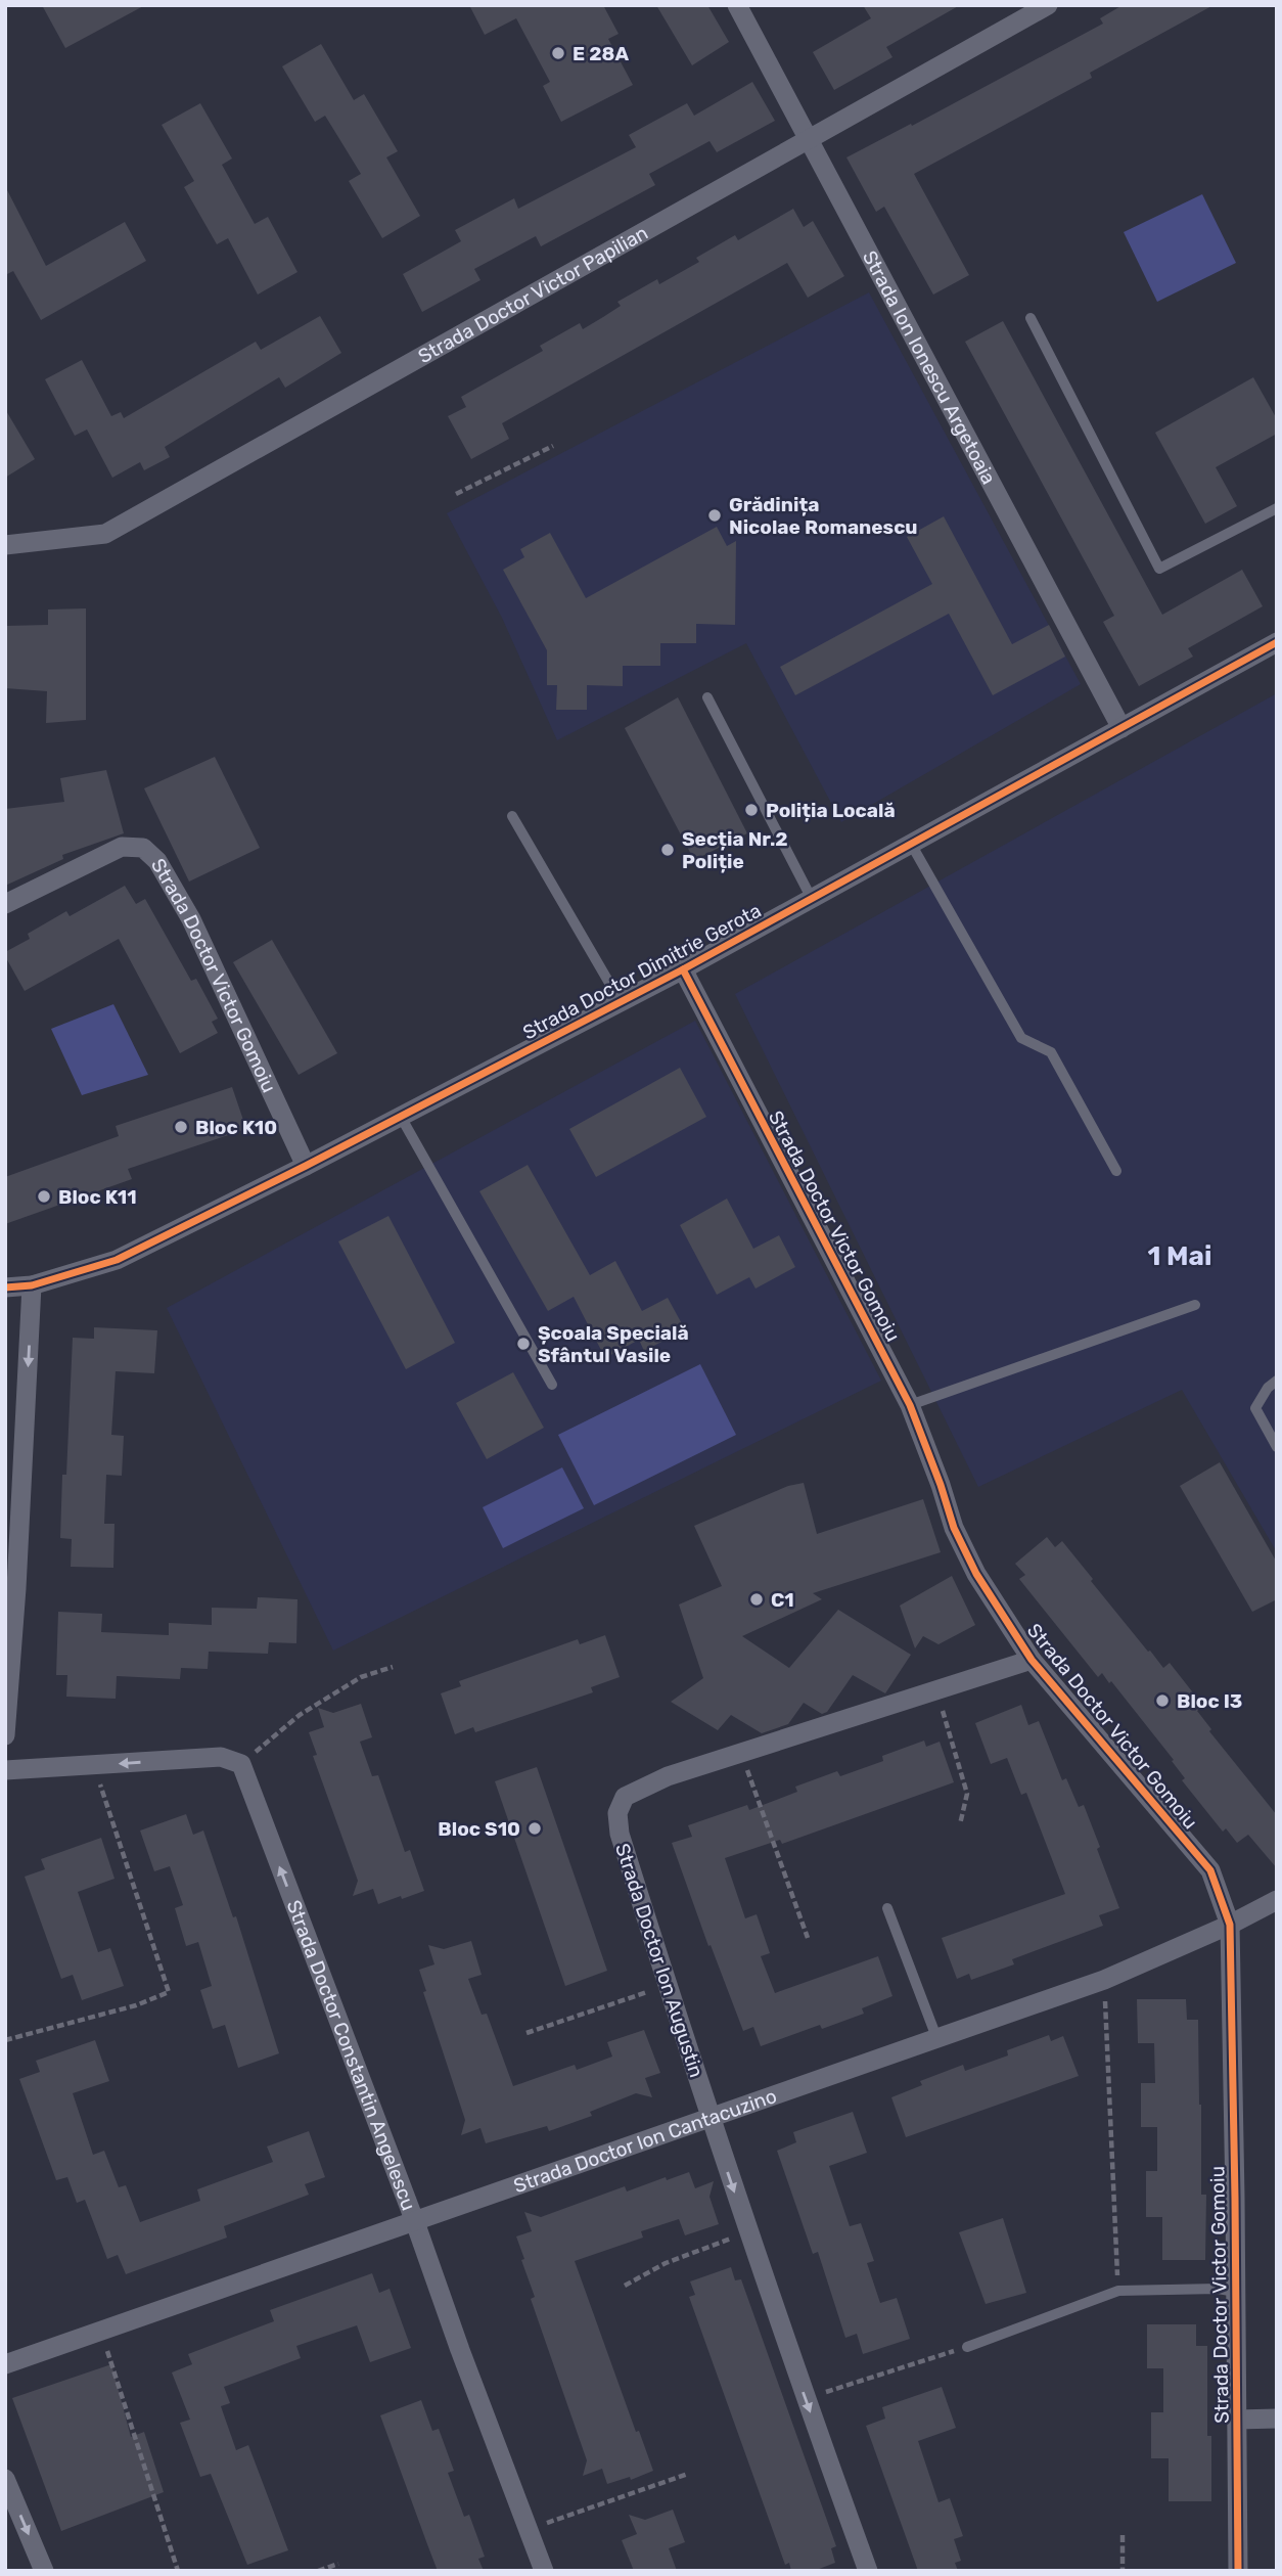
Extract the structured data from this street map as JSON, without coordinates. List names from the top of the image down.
{
  "streets": {
    "street": [
      "Strada Doctor Victor Papilian",
      "Strada Ion Ionescu Argetoaia",
      "Strada Doctor Dimitrie Gerota",
      "Strada Doctor Victor Gomoiu",
      "Strada Doctor Ion Augustin",
      "Strada Doctor Constantin Angelescu",
      "Strada Doctor Ion Cantacuzino"
    ]
  },
  "crossings": [
    ["Strada Doctor Victor Papilian", "Strada Ion Ionescu Argetoaia"],
    ["Strada Ion Ionescu Argetoaia", "Strada Doctor Dimitrie Gerota"],
    ["Strada Doctor Dimitrie Gerota", "Strada Doctor Victor Gomoiu"],
    ["Strada Doctor Victor Gomoiu", "Strada Doctor Ion Augustin"],
    ["Strada Doctor Victor Gomoiu", "Strada Doctor Ion Cantacuzino"],
    ["Strada Doctor Ion Augustin", "Strada Doctor Ion Cantacuzino"],
    ["Strada Doctor Constantin Angelescu", "Strada Doctor Ion Cantacuzino"]
  ],
  "one_way": ["Strada Doctor Constantin Angelescu"],
  "districts": ["1 Mai"],
  "places": [
    "E 28A",
    "Grădinița Nicolae Romanescu",
    "Poliția Locală",
    "Secția Nr.2 Poliție",
    "Bloc K10",
    "Bloc K11",
    "Școala Specială Sfântul Vasile",
    "C1",
    "Bloc I3",
    "Bloc S10"
  ]
}
